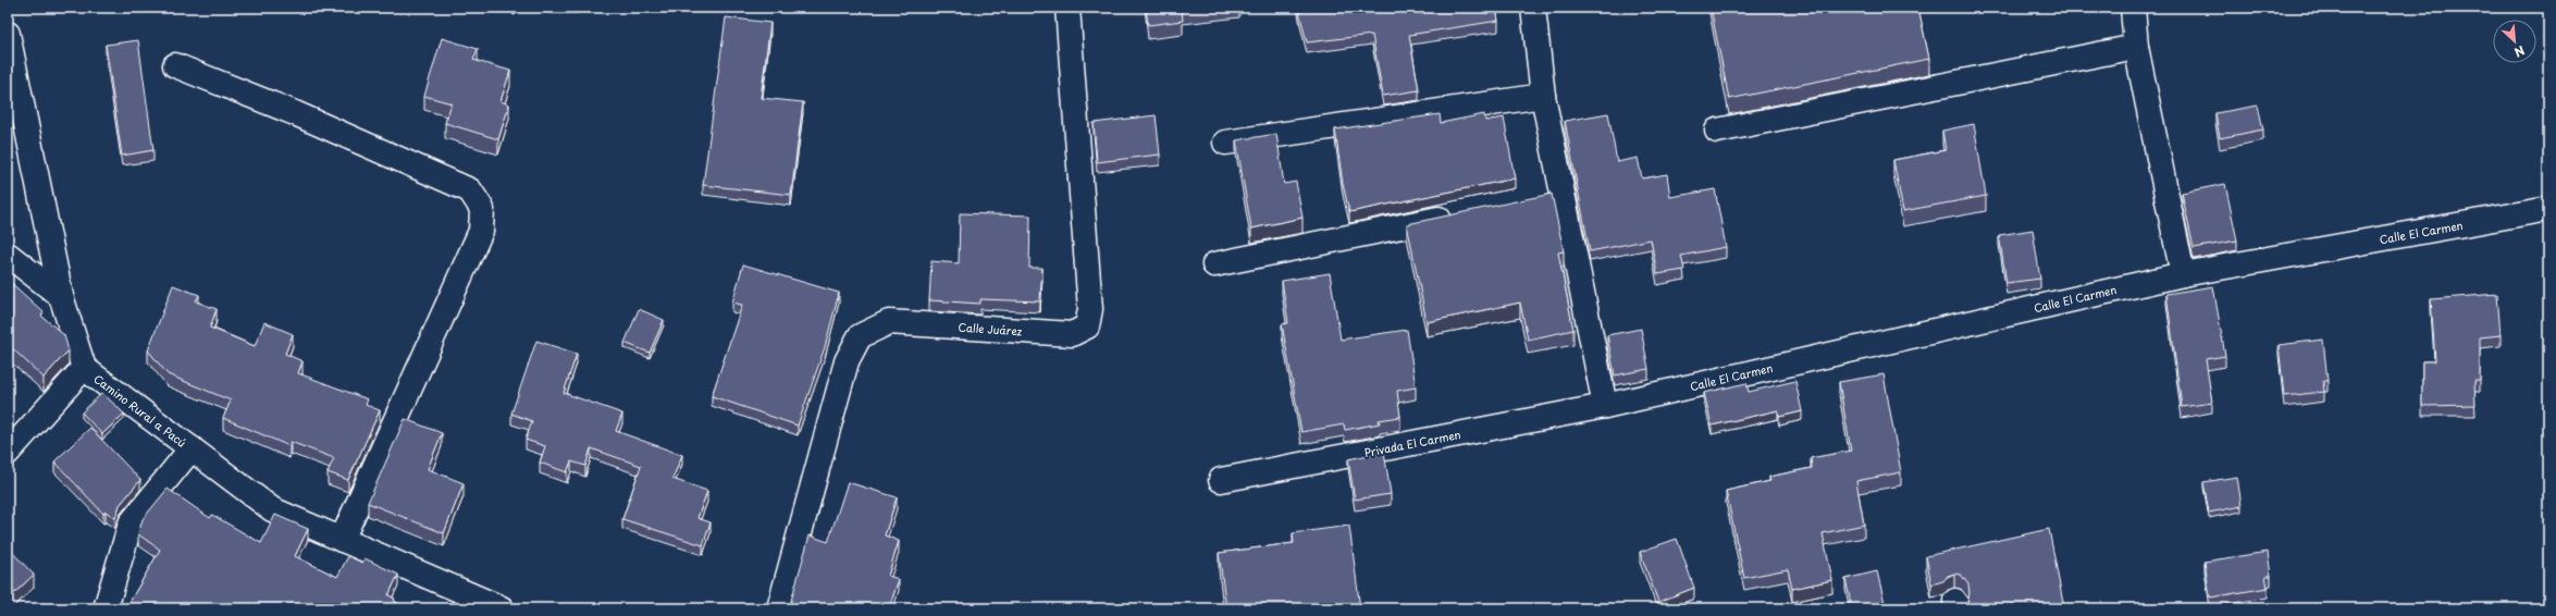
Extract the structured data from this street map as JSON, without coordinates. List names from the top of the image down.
{
  "streets": {
    "street": [
      "Calle El Carmen",
      "Calle Juárez",
      "Camino Rural a Pacú",
      "Privada El Carmen"
    ]
  },
  "crossings": [
    ["Calle El Carmen", "Privada El Carmen"]
  ],
  "north": "bottom right"
}
